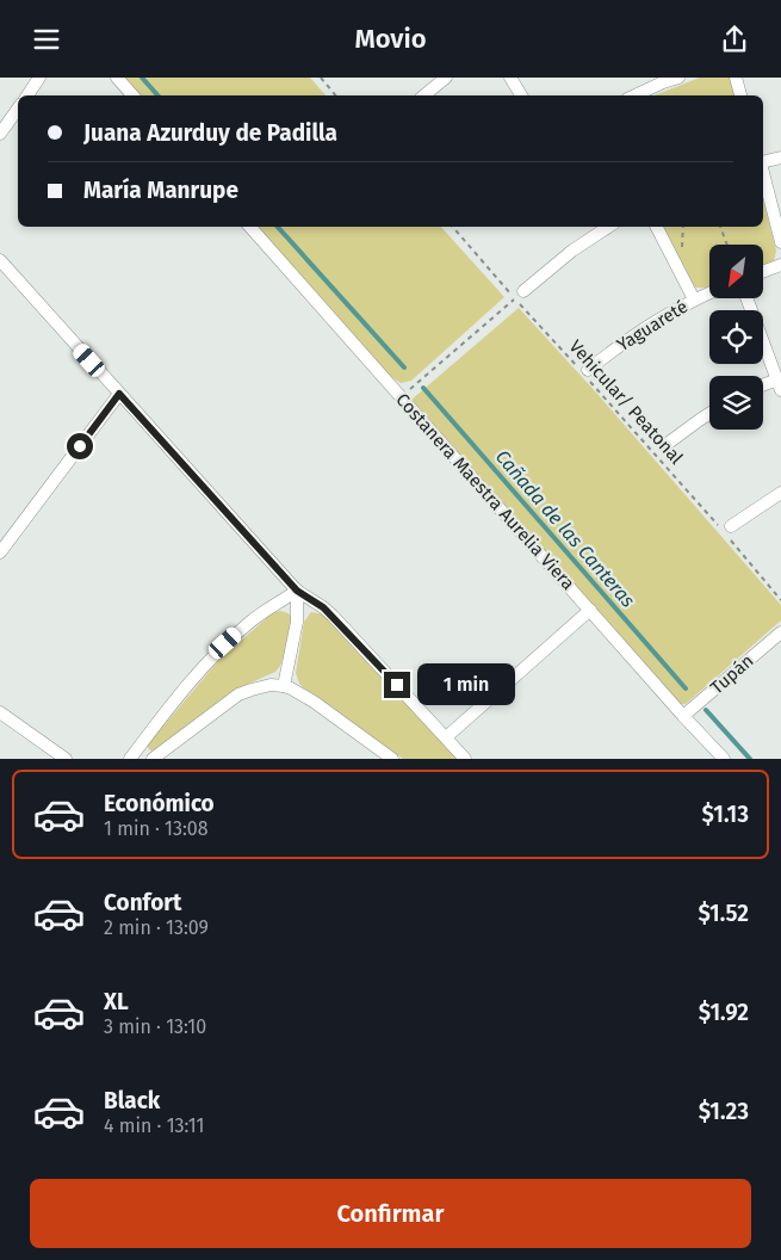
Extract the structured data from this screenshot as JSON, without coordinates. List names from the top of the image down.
{
  "streets": {
    "street": ["Yaguareté", "Costanera Maestra Aurelia Viera", "Tupán"],
    "path": ["Vehicular/ Peatonal"]
  },
  "crossings": [
    ["Yaguareté", "Vehicular/ Peatonal"],
    ["Costanera Maestra Aurelia Viera", "Tupán"]
  ],
  "water": ["Cañada de las Canteras"],
  "north": "bottom left",
  "page": {
    "header": "Movio",
    "banner": ["Juana Azurduy de Padilla", "María Manrupe"],
    "bubble": "1 min",
    "list": [
      {
        "name": "Económico",
        "note": "1 min · 13:08",
        "value": "$1.13"
      },
      {
        "name": "Confort",
        "note": "2 min · 13:09",
        "value": "$1.52"
      },
      {
        "name": "XL",
        "note": "3 min · 13:10",
        "value": "$1.92"
      },
      {
        "name": "Black",
        "note": "4 min · 13:11",
        "value": "$1.23"
      }
    ],
    "buttons": "Confirmar"
  }
}
